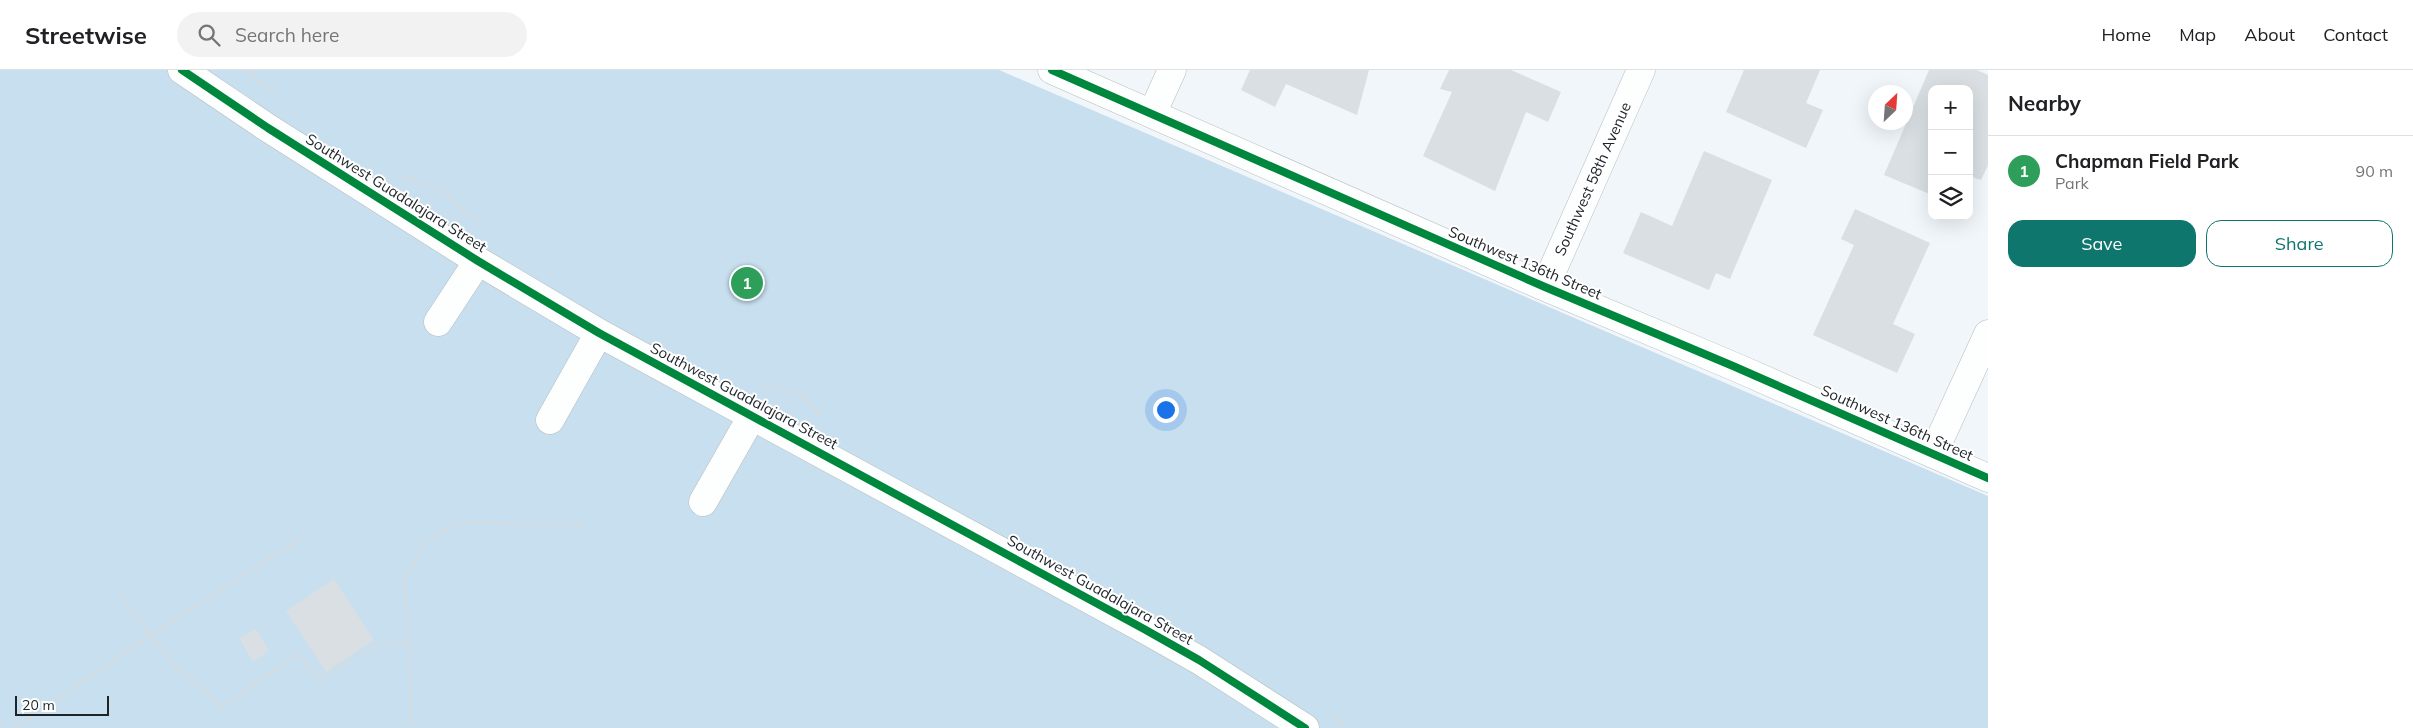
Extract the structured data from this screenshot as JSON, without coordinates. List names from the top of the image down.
{
  "streets": {
    "street": ["Southwest 58th Avenue", "Southwest Guadalajara Street", "Southwest 136th Street"]
  },
  "crossings": [
    ["Southwest 58th Avenue", "Southwest 136th Street"]
  ],
  "scale_bar": "20 m",
  "north": "top right",
  "page": {
    "header": "Streetwise",
    "search": "Search here",
    "nav": [
      "Home",
      "Map",
      "About",
      "Contact"
    ],
    "heading": "Nearby",
    "map_buttons": ["+", "−"],
    "list": [
      {
        "mark": "1",
        "name": "Chapman Field Park",
        "note": "Park",
        "value": "90 m"
      }
    ],
    "buttons": ["Save", "Share"],
    "pins": "1",
    "scale": "20 m"
  }
}
